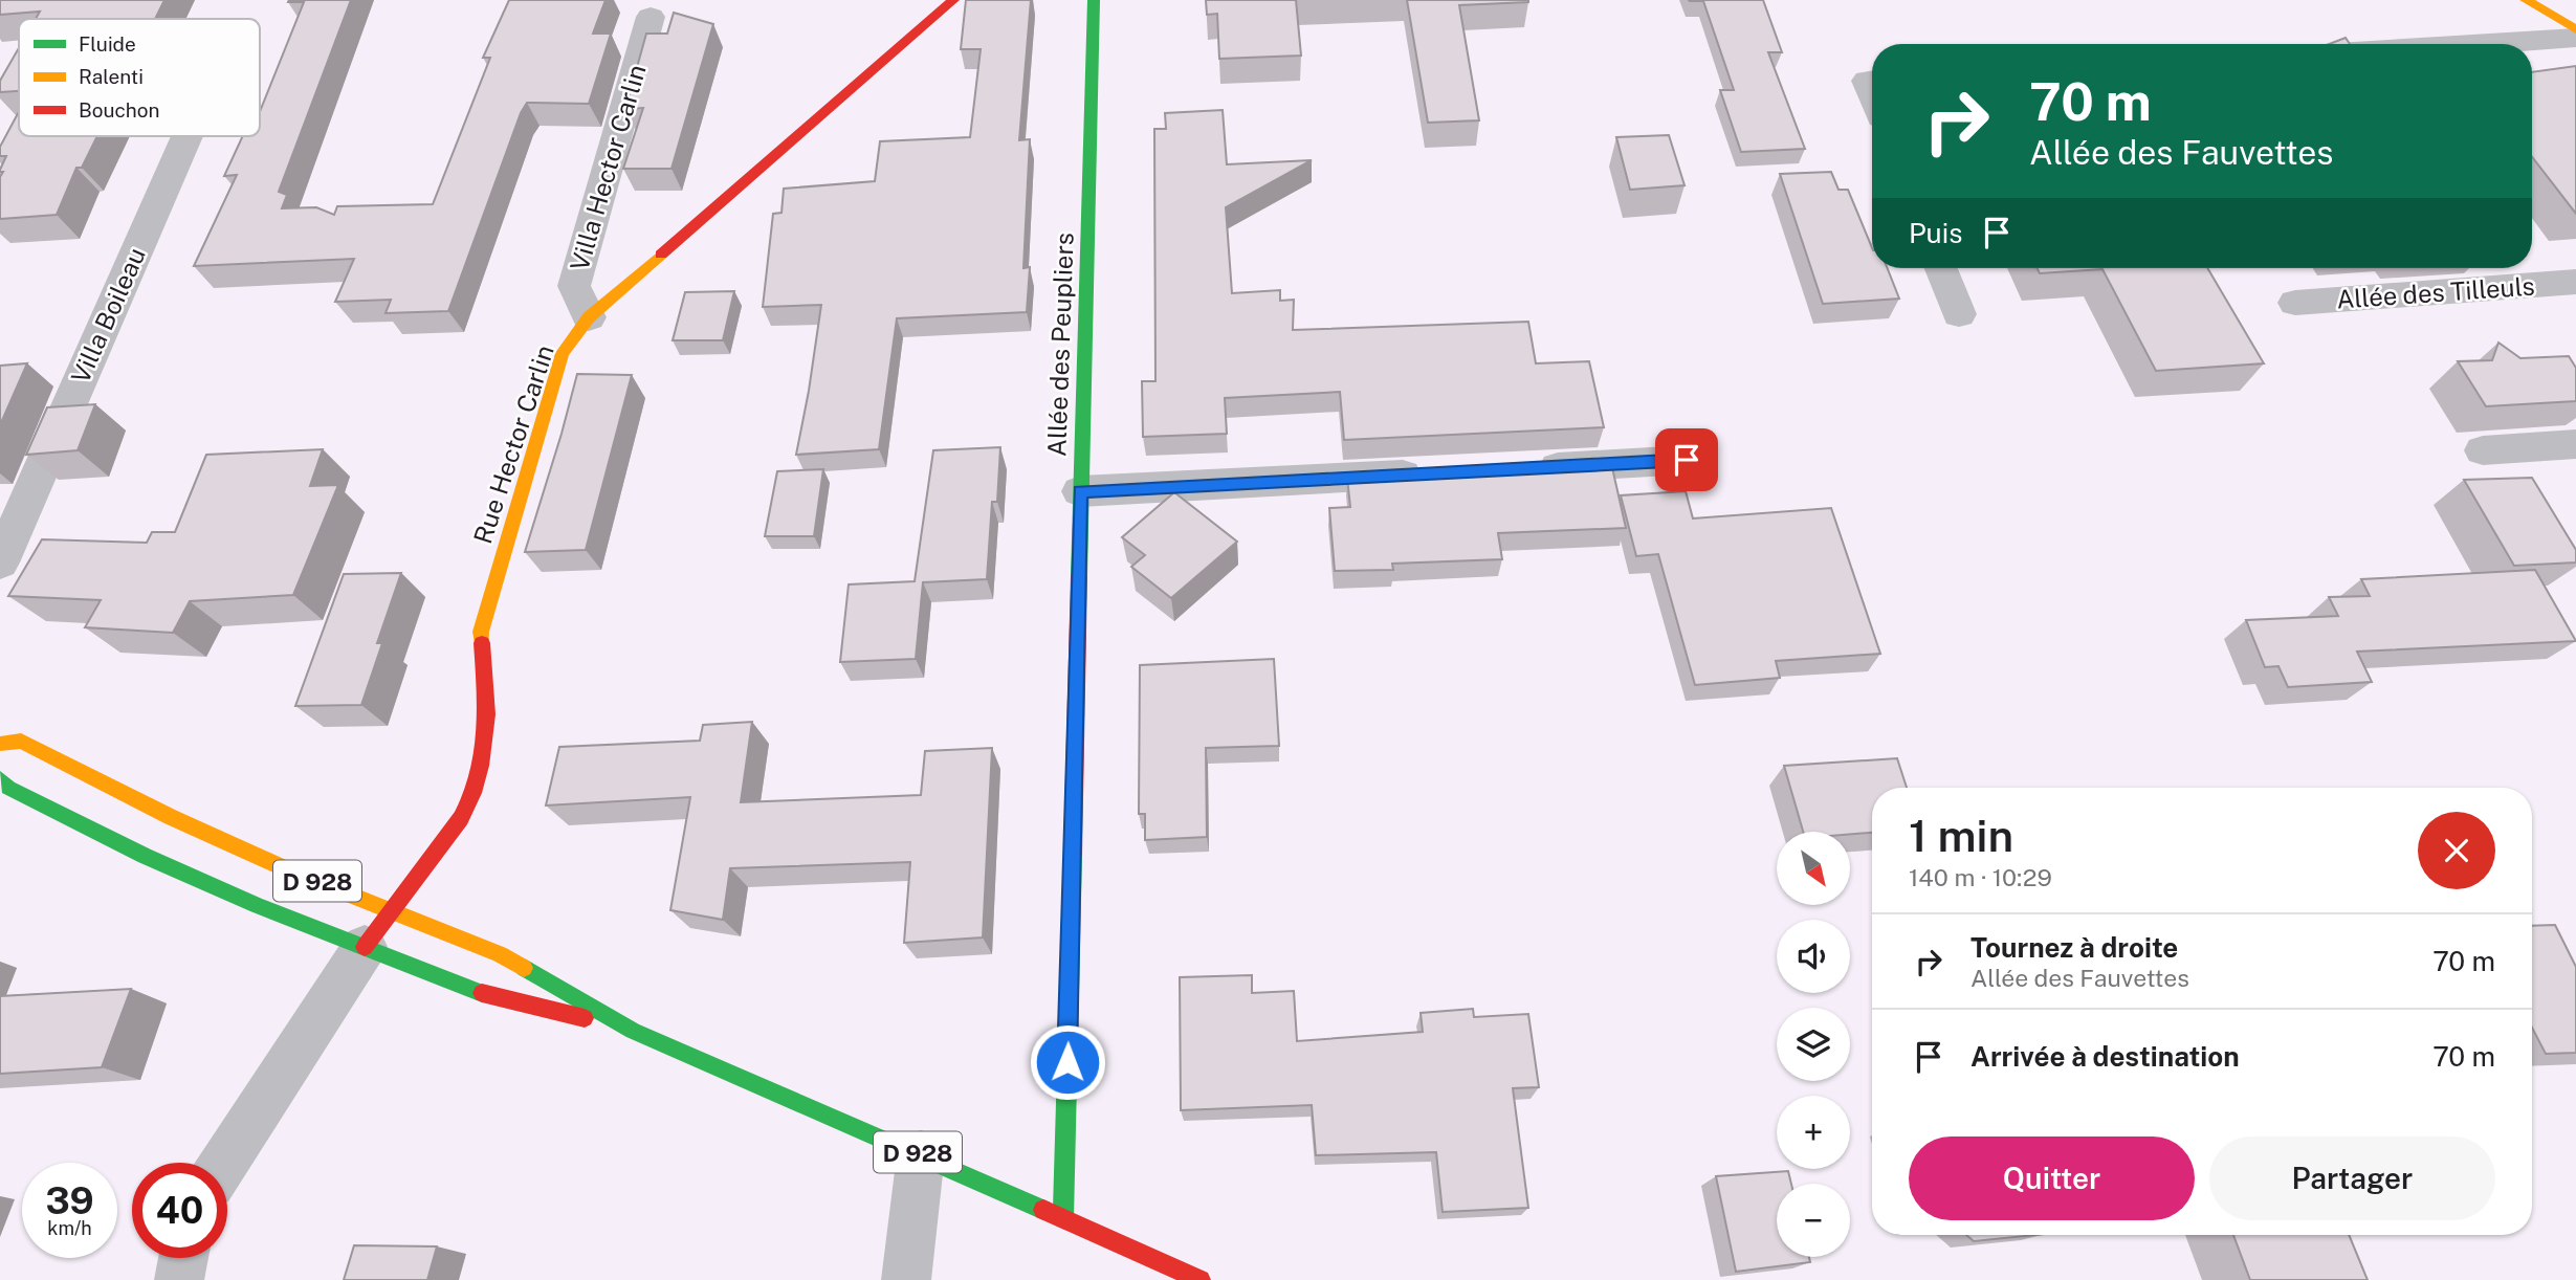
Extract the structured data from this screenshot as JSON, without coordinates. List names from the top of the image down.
{
  "streets": {
    "street": [
      "Villa Hector Carlin",
      "Allée des Tilleuls",
      "Villa Boileau",
      "Allée des Peupliers",
      "Rue Hector Carlin",
      "D 928"
    ]
  },
  "crossings": [
    ["Villa Hector Carlin", "Rue Hector Carlin"],
    ["Allée des Peupliers", "D 928"],
    ["Rue Hector Carlin", "D 928"]
  ],
  "legend": ["Fluide", "Ralenti", "Bouchon"],
  "north": "bottom right",
  "page": {
    "turn": ["70 m", "Allée des Fauvettes"],
    "then": "Puis",
    "heading": ["1 min", "140 m · 10:29"],
    "map_buttons": ["+", "−"],
    "list": [
      {
        "name": "Tournez à droite",
        "note": "Allée des Fauvettes",
        "value": "70 m"
      },
      {
        "name": "Arrivée à destination",
        "value": "70 m"
      }
    ],
    "buttons": ["Quitter", "Partager"],
    "speed": "39 km/h",
    "limit": "40"
  }
}
